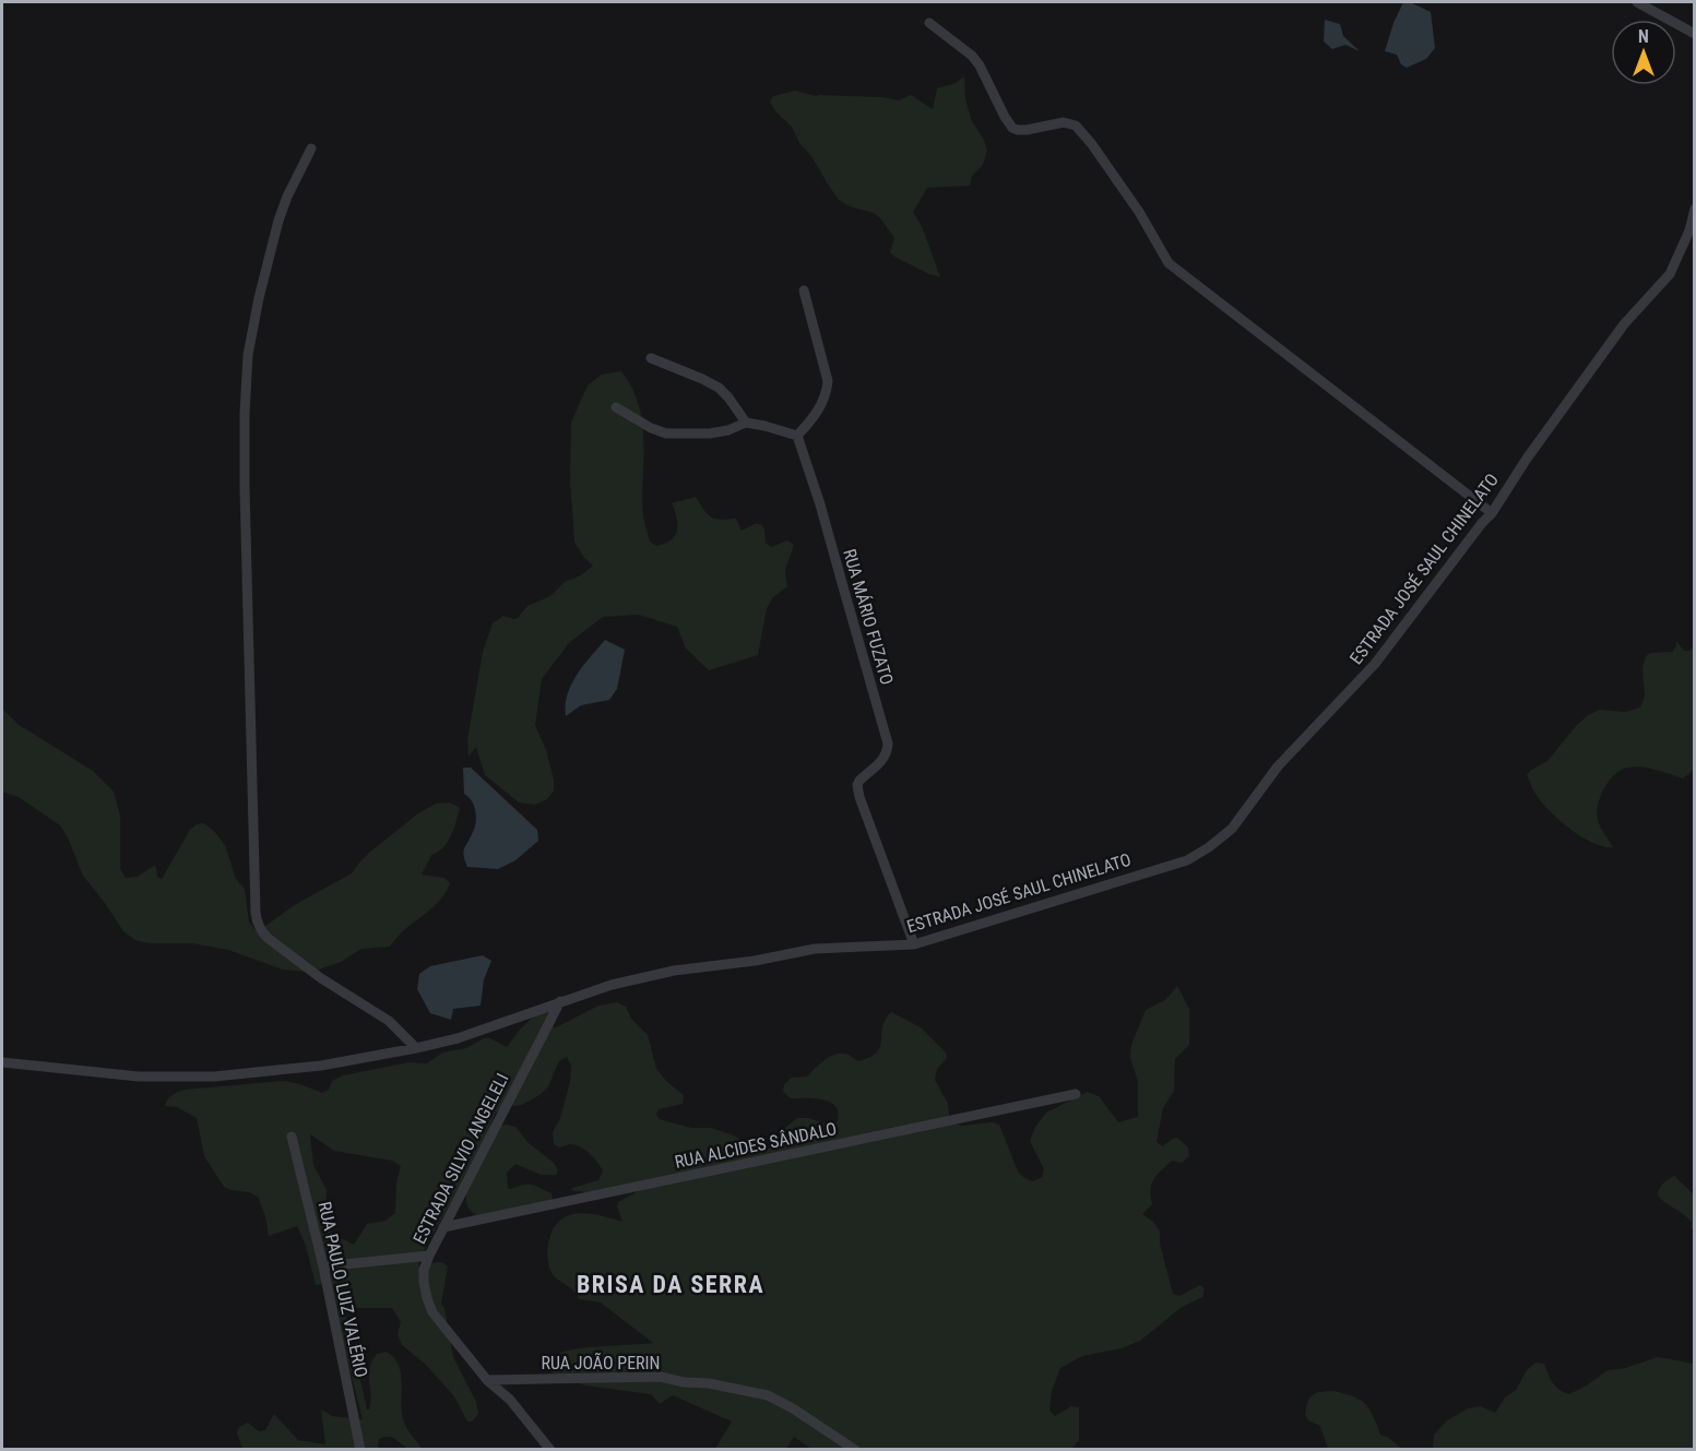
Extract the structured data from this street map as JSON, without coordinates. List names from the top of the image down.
{
  "streets": {
    "street": [
      "ESTRADA JOSÉ SAUL CHINELATO",
      "RUA MÁRIO FUZATO",
      "RUA ALCIDES SÂNDALO",
      "ESTRADA SILVIO ANGELELI",
      "RUA PAULO LUIZ VALÉRIO",
      "RUA JOÃO PERIN"
    ]
  },
  "crossings": [
    ["ESTRADA JOSÉ SAUL CHINELATO", "RUA MÁRIO FUZATO"],
    ["ESTRADA JOSÉ SAUL CHINELATO", "ESTRADA SILVIO ANGELELI"],
    ["RUA ALCIDES SÂNDALO", "ESTRADA SILVIO ANGELELI"],
    ["ESTRADA SILVIO ANGELELI", "RUA JOÃO PERIN"]
  ],
  "districts": ["BRISA DA SERRA"],
  "north": "top"
}
